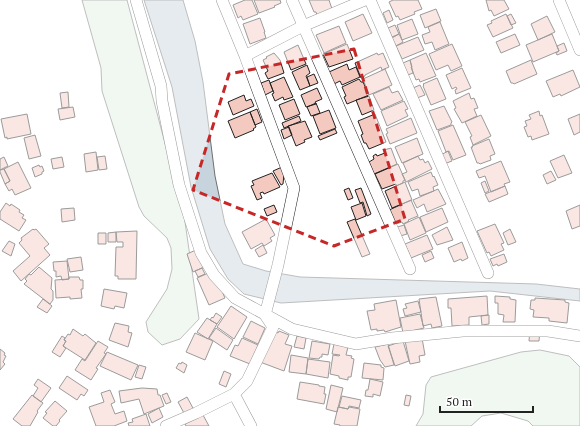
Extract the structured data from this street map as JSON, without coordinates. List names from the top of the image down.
{
  "scale_bar": "50 m"
}
